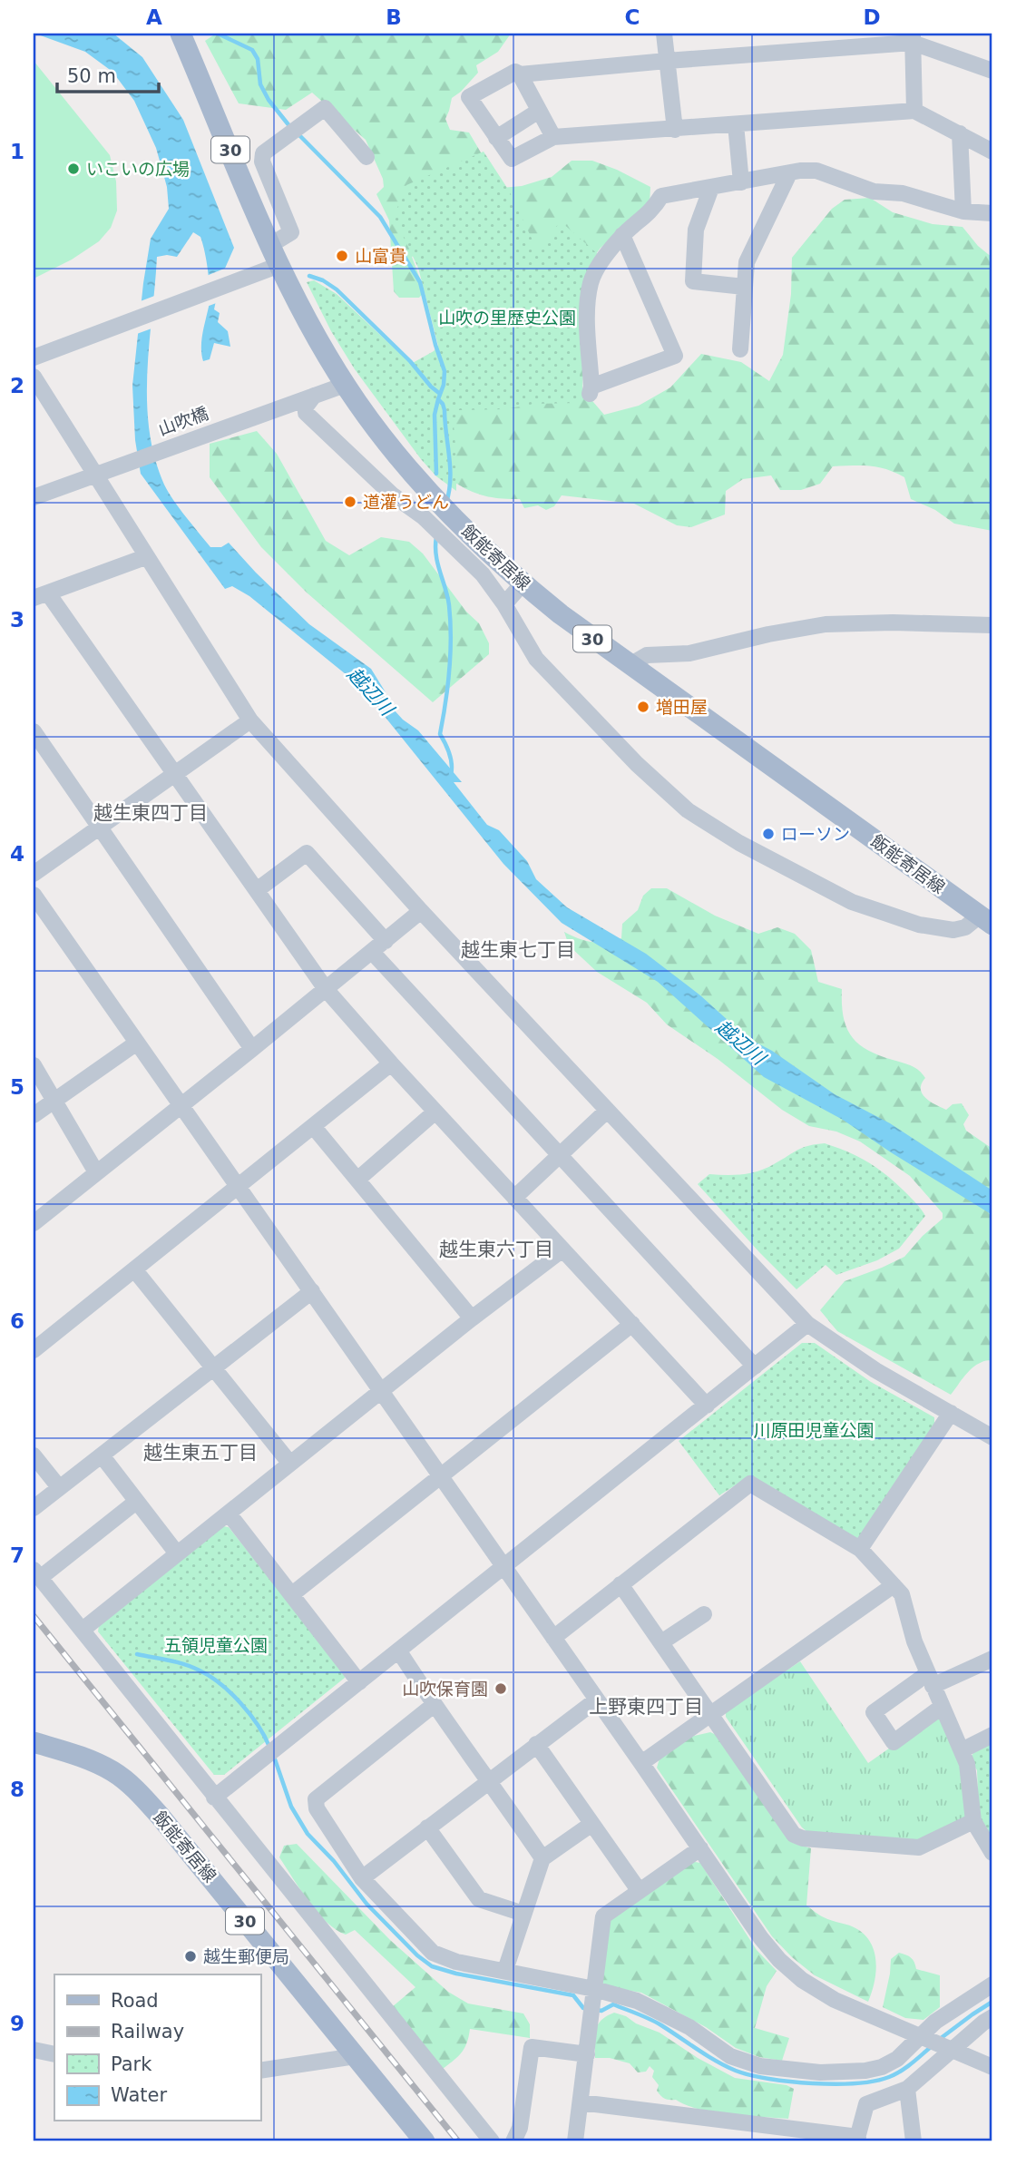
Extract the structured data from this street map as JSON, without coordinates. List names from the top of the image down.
{
  "streets": {
    "main road": ["30", "飯能寄居線"],
    "street": ["山吹橋"]
  },
  "crossings": [
    ["山吹橋", "飯能寄居線"]
  ],
  "districts": [
    "越生東四丁目",
    "越生東七丁目",
    "越生東六丁目",
    "越生東五丁目",
    "上野東四丁目"
  ],
  "water": ["越辺川"],
  "parks": ["山吹の里歴史公園", "川原田児童公園", "五領児童公園"],
  "places": [
    "いこいの広場",
    "山富貴",
    "道灌うどん",
    "増田屋",
    "ローソン",
    "山吹保育園",
    "越生郵便局"
  ],
  "legend": [
    "Road",
    "Railway",
    "Park",
    "Water"
  ],
  "scale_bar": "50 m",
  "grid": {
    "columns": [
      "A",
      "B",
      "C",
      "D"
    ],
    "rows": [
      "1",
      "2",
      "3",
      "4",
      "5",
      "6",
      "7",
      "8",
      "9"
    ]
  }
}
